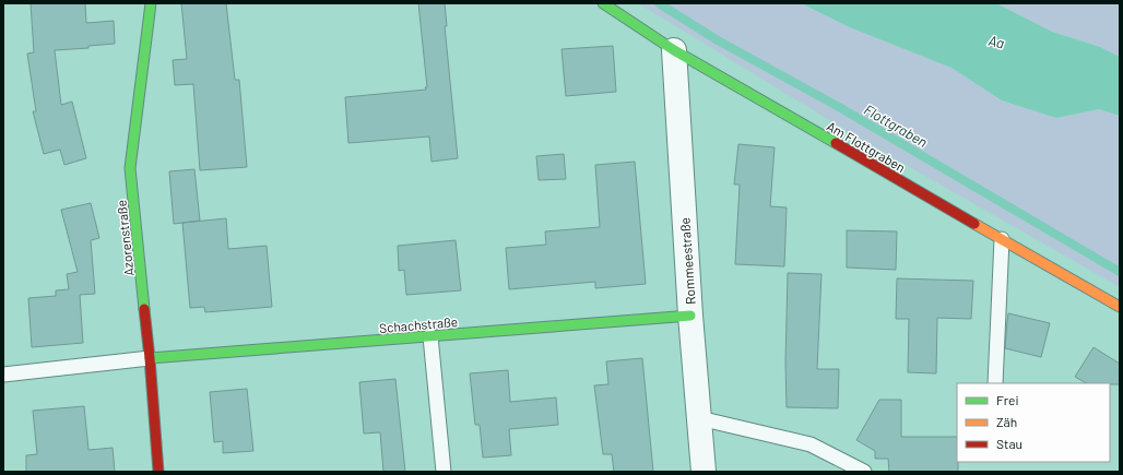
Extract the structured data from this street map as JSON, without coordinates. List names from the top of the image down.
{
  "streets": {
    "street": [
      "Am Flottgraben",
      "Azorenstraße",
      "Rommeestraße",
      "Schachstraße"
    ]
  },
  "crossings": [
    ["Am Flottgraben", "Rommeestraße"],
    ["Azorenstraße", "Schachstraße"],
    ["Rommeestraße", "Schachstraße"]
  ],
  "water": ["Aa", "Flottgraben"],
  "legend": ["Frei", "Zäh", "Stau"]
}
